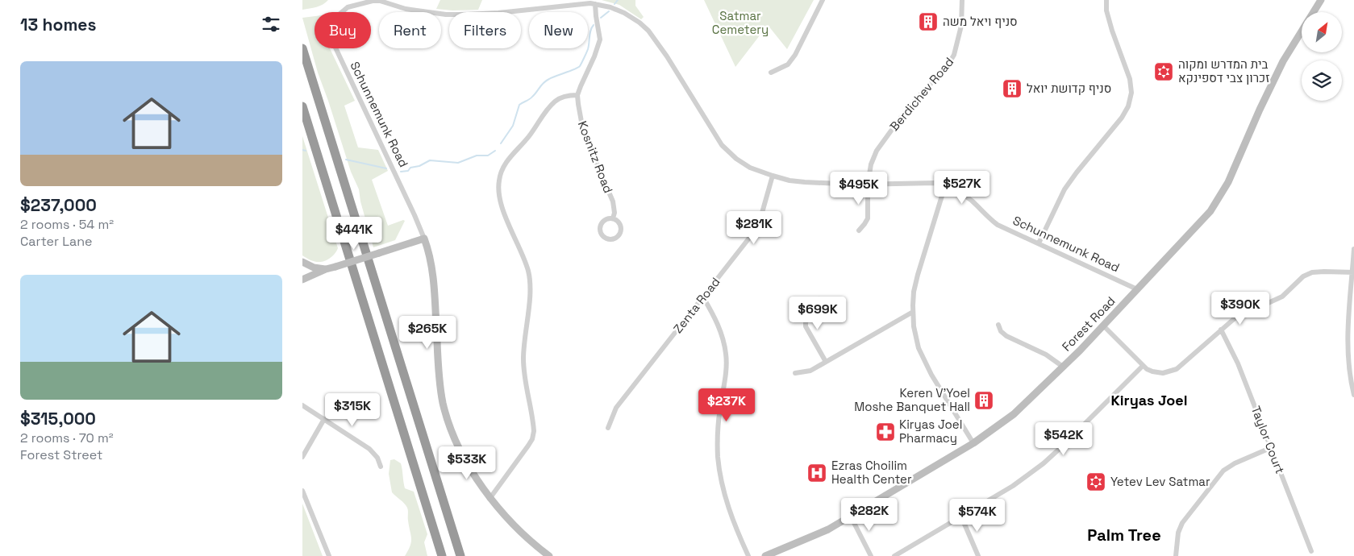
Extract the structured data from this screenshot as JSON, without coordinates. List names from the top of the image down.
{
  "streets": {
    "street": [
      "Berdichev Road",
      "Schunnemunk Road",
      "Kosnitz Road",
      "Zenta Road",
      "Forest Road",
      "Taylor Court"
    ]
  },
  "crossings": [
    ["Berdichev Road", "Schunnemunk Road"],
    ["Schunnemunk Road", "Kosnitz Road"],
    ["Schunnemunk Road", "Zenta Road"],
    ["Schunnemunk Road", "Forest Road"]
  ],
  "districts": ["Kiryas Joel", "Palm Tree"],
  "parks": ["Satmar Cemetery"],
  "places": {
    "building": ["סניף ויאל משה", "סניף קדושת יואל", "Keren V'Yoel Moshe Banquet Hall"],
    "synagogue": ["בית המדרש ומקוה זכרון צבי דספינקא", "Yetev Lev Satmar"],
    "pharmacy": ["Kiryas Joel Pharmacy"],
    "hospital": ["Ezras Choilim Health Center"]
  },
  "north": "top right",
  "page": {
    "heading": "13 homes",
    "chip": [
      "Buy",
      "Rent",
      "Filters",
      "New"
    ],
    "list": [
      {
        "name": "$237,000",
        "note": "2 rooms · 54 m² · Carter Lane"
      },
      {
        "name": "$315,000",
        "note": "2 rooms · 70 m² · Forest Street"
      }
    ],
    "price": [
      "$527K",
      "$495K",
      "$281K",
      "$441K",
      "$390K",
      "$699K",
      "$265K",
      "$237K",
      "$315K",
      "$542K",
      "$533K",
      "$282K",
      "$574K"
    ]
  }
}
